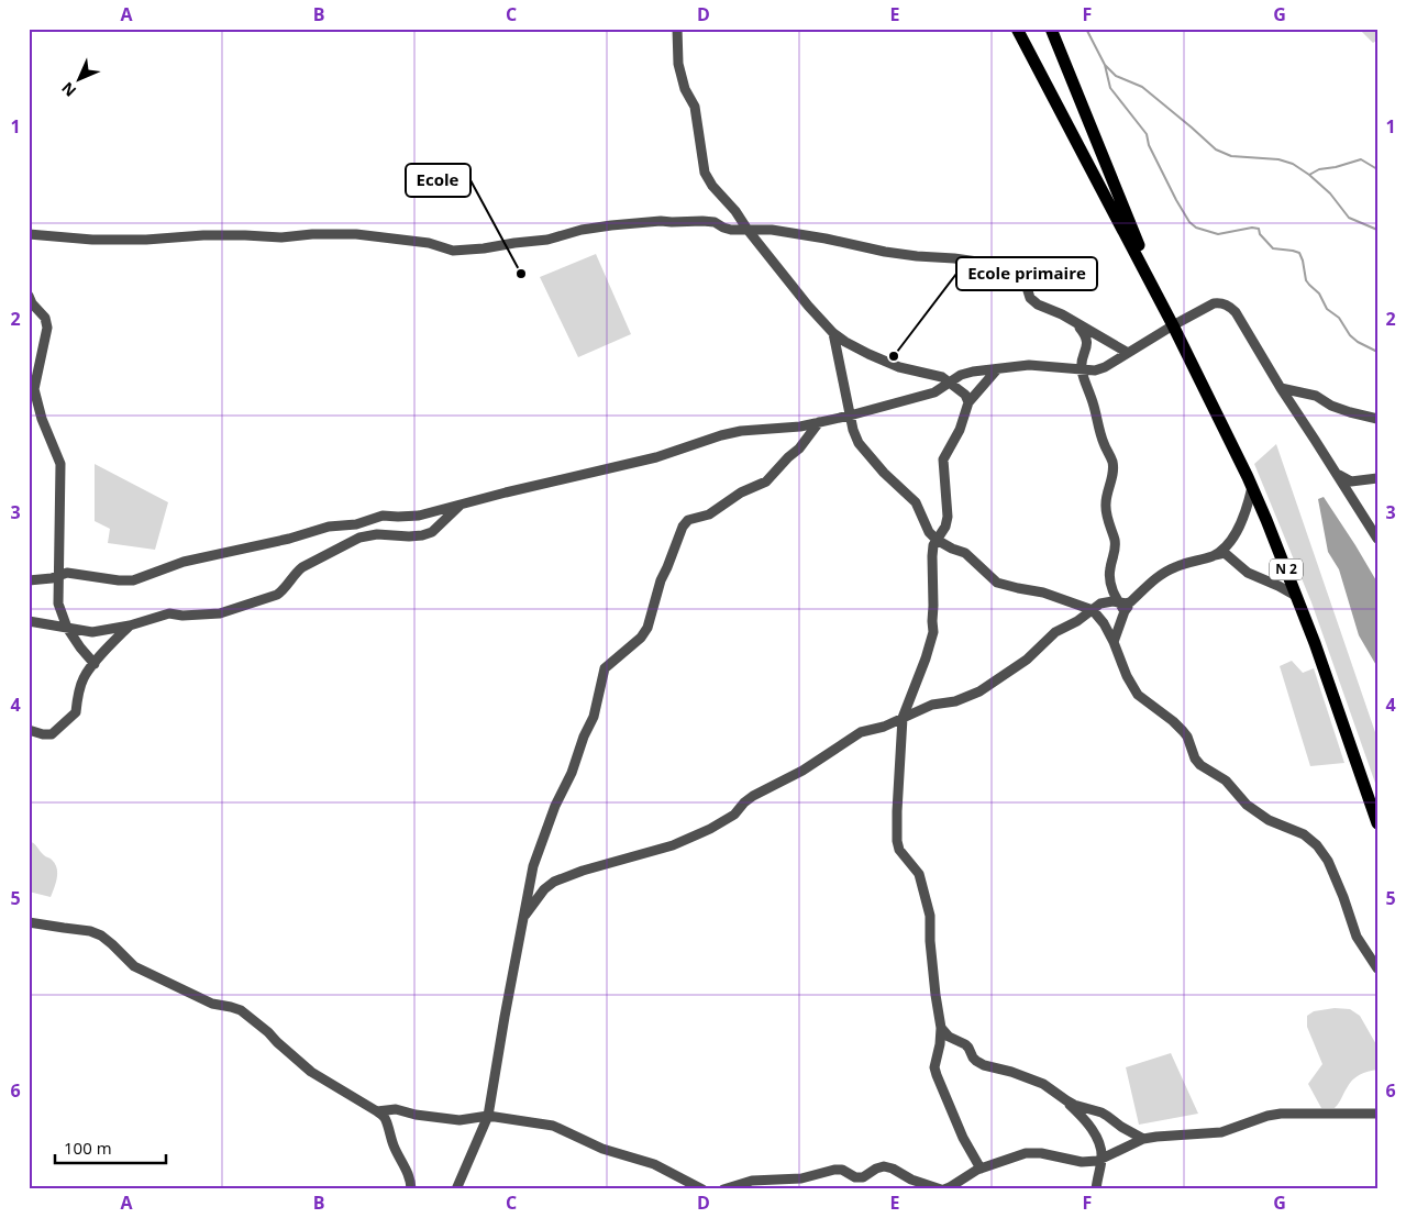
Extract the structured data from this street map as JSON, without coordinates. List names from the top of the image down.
{
  "streets": {
    "main road": ["N 2"]
  },
  "places": ["Ecole", "Ecole primaire"],
  "scale_bar": "100 m",
  "north": "bottom left",
  "grid": {
    "columns": [
      "A",
      "B",
      "C",
      "D",
      "E",
      "F",
      "G"
    ],
    "rows": [
      "1",
      "2",
      "3",
      "4",
      "5",
      "6"
    ]
  }
}
